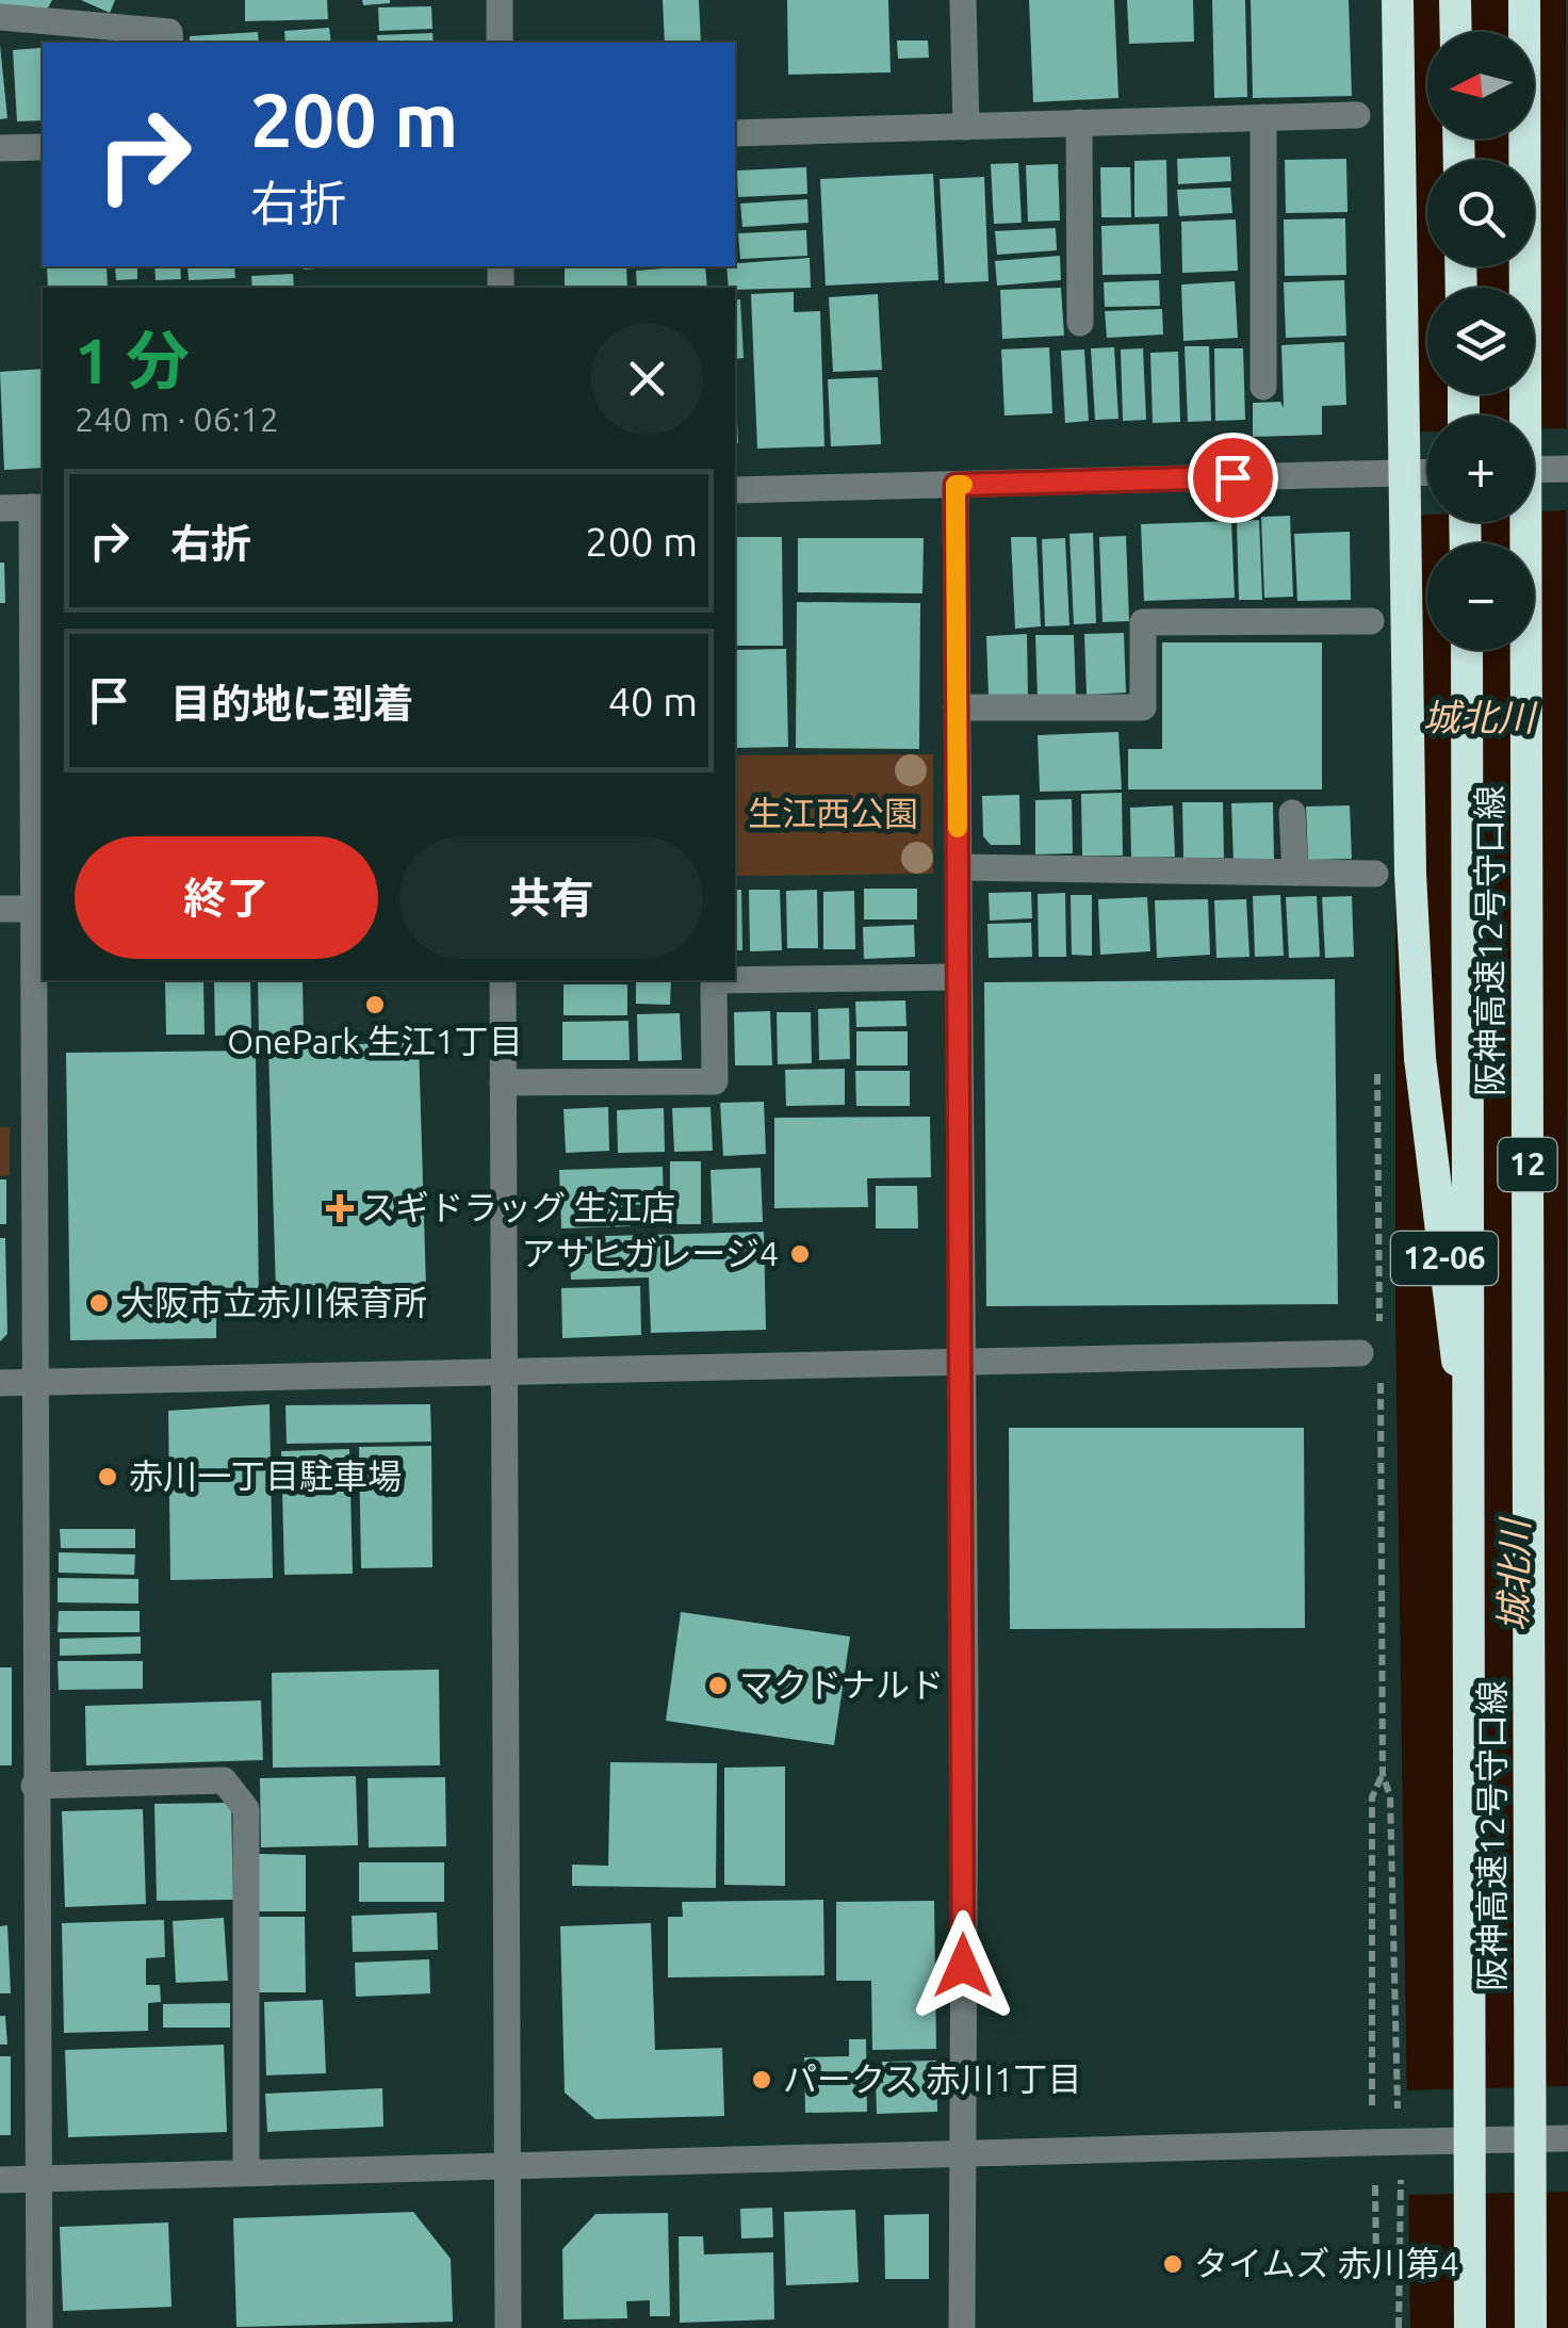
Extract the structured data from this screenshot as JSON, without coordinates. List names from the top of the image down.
{
  "streets": {
    "highway": ["阪神高速12号守口線", "12", "12-06"]
  },
  "crossings": [
    ["阪神高速12号守口線", "12-06"]
  ],
  "water": ["城北川"],
  "parks": ["生江西公園"],
  "places": {
    "other": [
      "OnePark 生江1丁目",
      "アサヒガレージ4",
      "大阪市立赤川保育所",
      "赤川一丁目駐車場",
      "マクドナルド",
      "パークス 赤川1丁目",
      "タイムズ 赤川第4"
    ],
    "health": ["スギドラッグ 生江店"]
  },
  "north": "left",
  "page": {
    "map_buttons": ["+", "−"],
    "turn": ["200 m", "右折"],
    "heading": ["1 分", "240 m · 06:12"],
    "list": [
      {
        "name": "右折",
        "value": "200 m"
      },
      {
        "name": "目的地に到着",
        "value": "40 m"
      }
    ],
    "buttons": ["終了", "共有"]
  }
}
